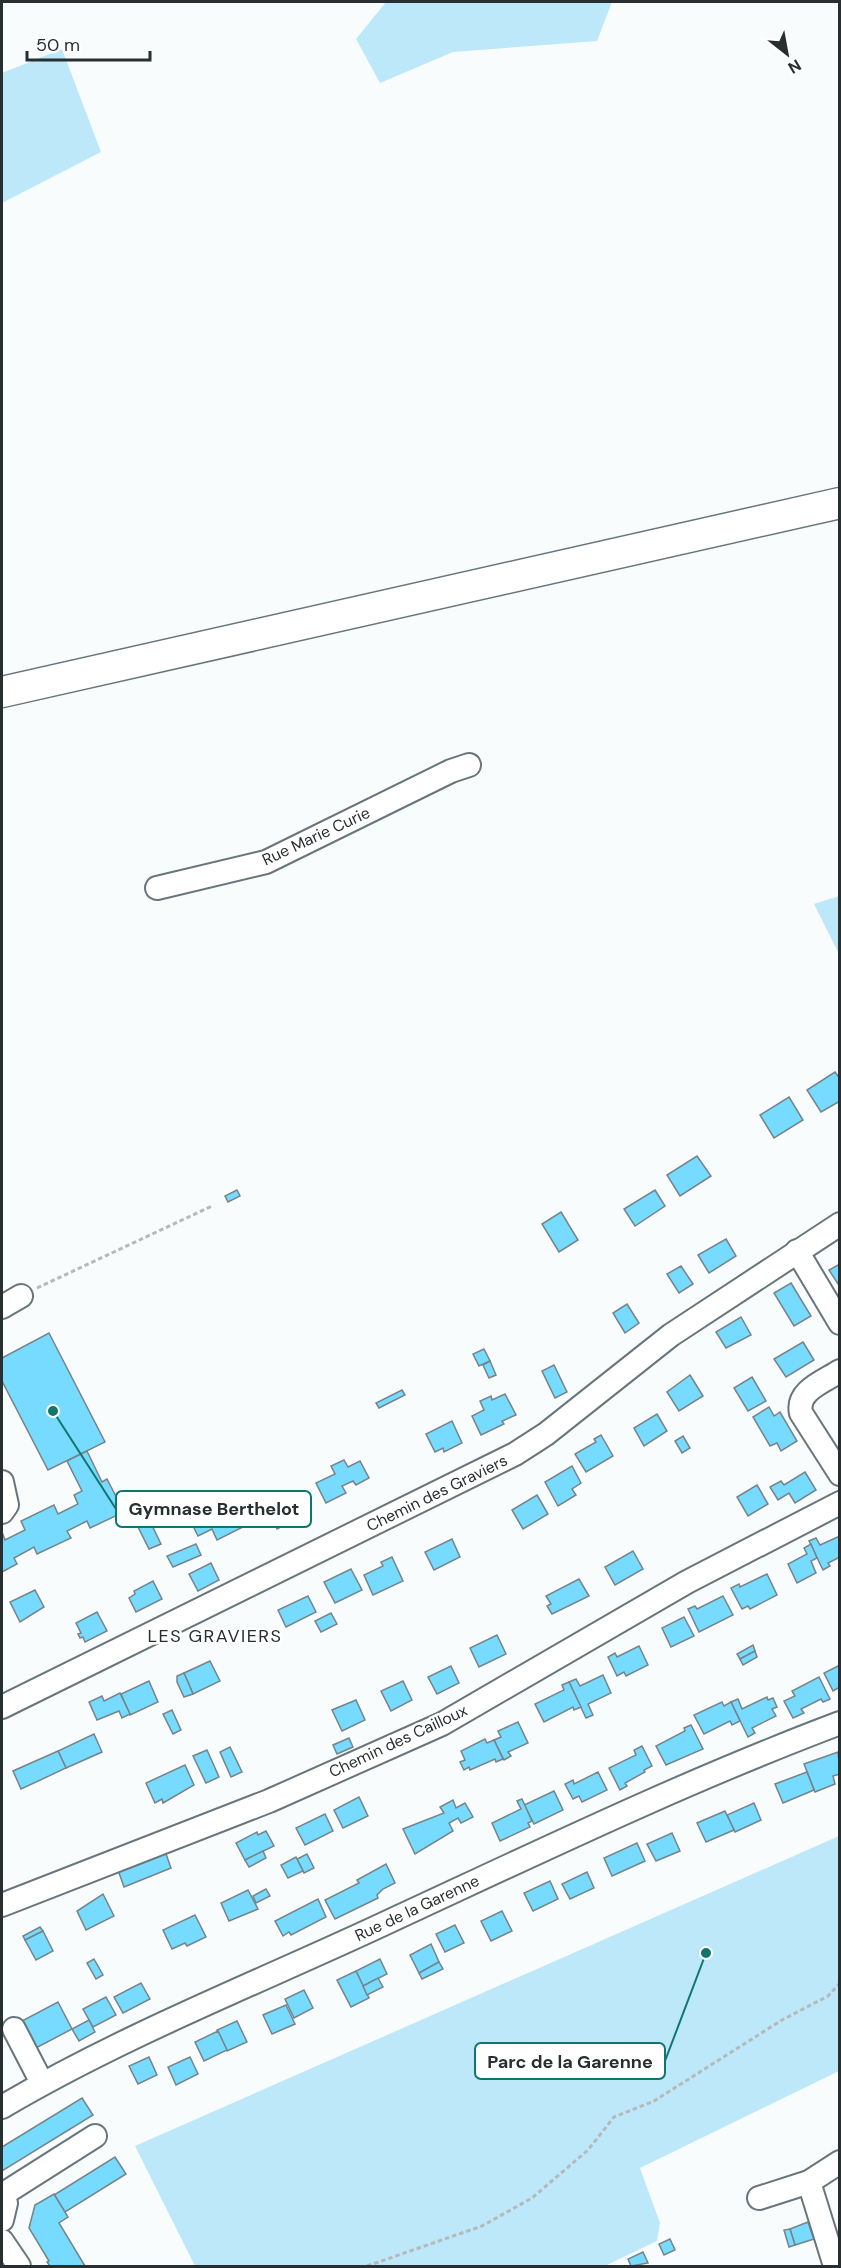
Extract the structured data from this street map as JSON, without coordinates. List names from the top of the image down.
{
  "streets": {
    "street": [
      "Rue Marie Curie",
      "Chemin des Graviers",
      "Chemin des Cailloux",
      "Rue de la Garenne"
    ]
  },
  "districts": ["LES GRAVIERS"],
  "places": ["Gymnase Berthelot", "Parc de la Garenne"],
  "scale_bar": "50 m",
  "north": "bottom right"
}
